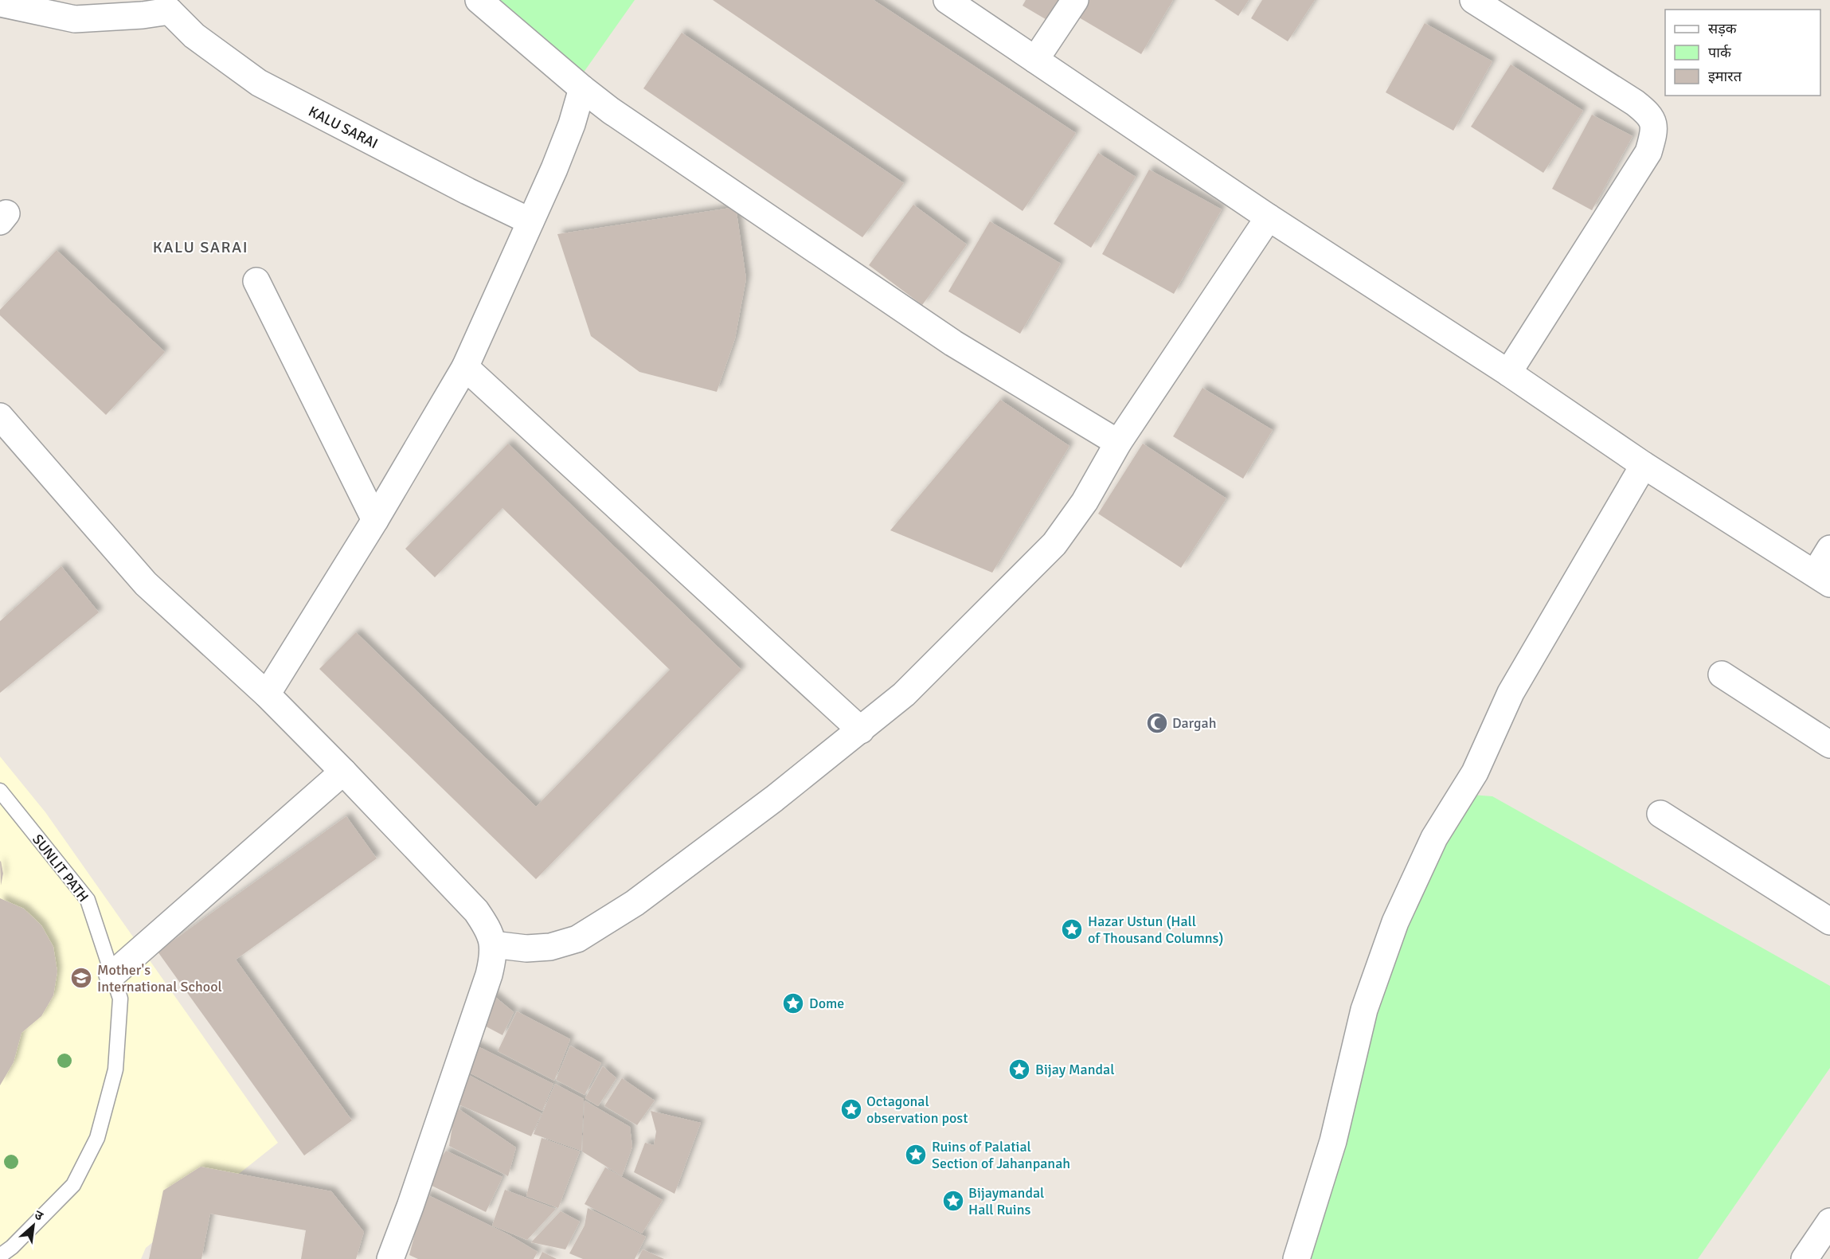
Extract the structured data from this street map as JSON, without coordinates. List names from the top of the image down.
{
  "streets": {
    "street": ["KALU SARAI"],
    "lane": ["SUNLIT PATH"]
  },
  "districts": ["KALU SARAI"],
  "places": {
    "mosque": ["Dargah"],
    "place": [
      "Hazar Ustun (Hall of Thousand Columns)",
      "Dome",
      "Bijay Mandal",
      "Octagonal observation post",
      "Ruins of Palatial Section of Jahanpanah",
      "Bijaymandal Hall Ruins"
    ],
    "school or university": ["Mother's International School"]
  },
  "legend": ["सड़क", "पार्क", "इमारत"],
  "north": "top right"
}
